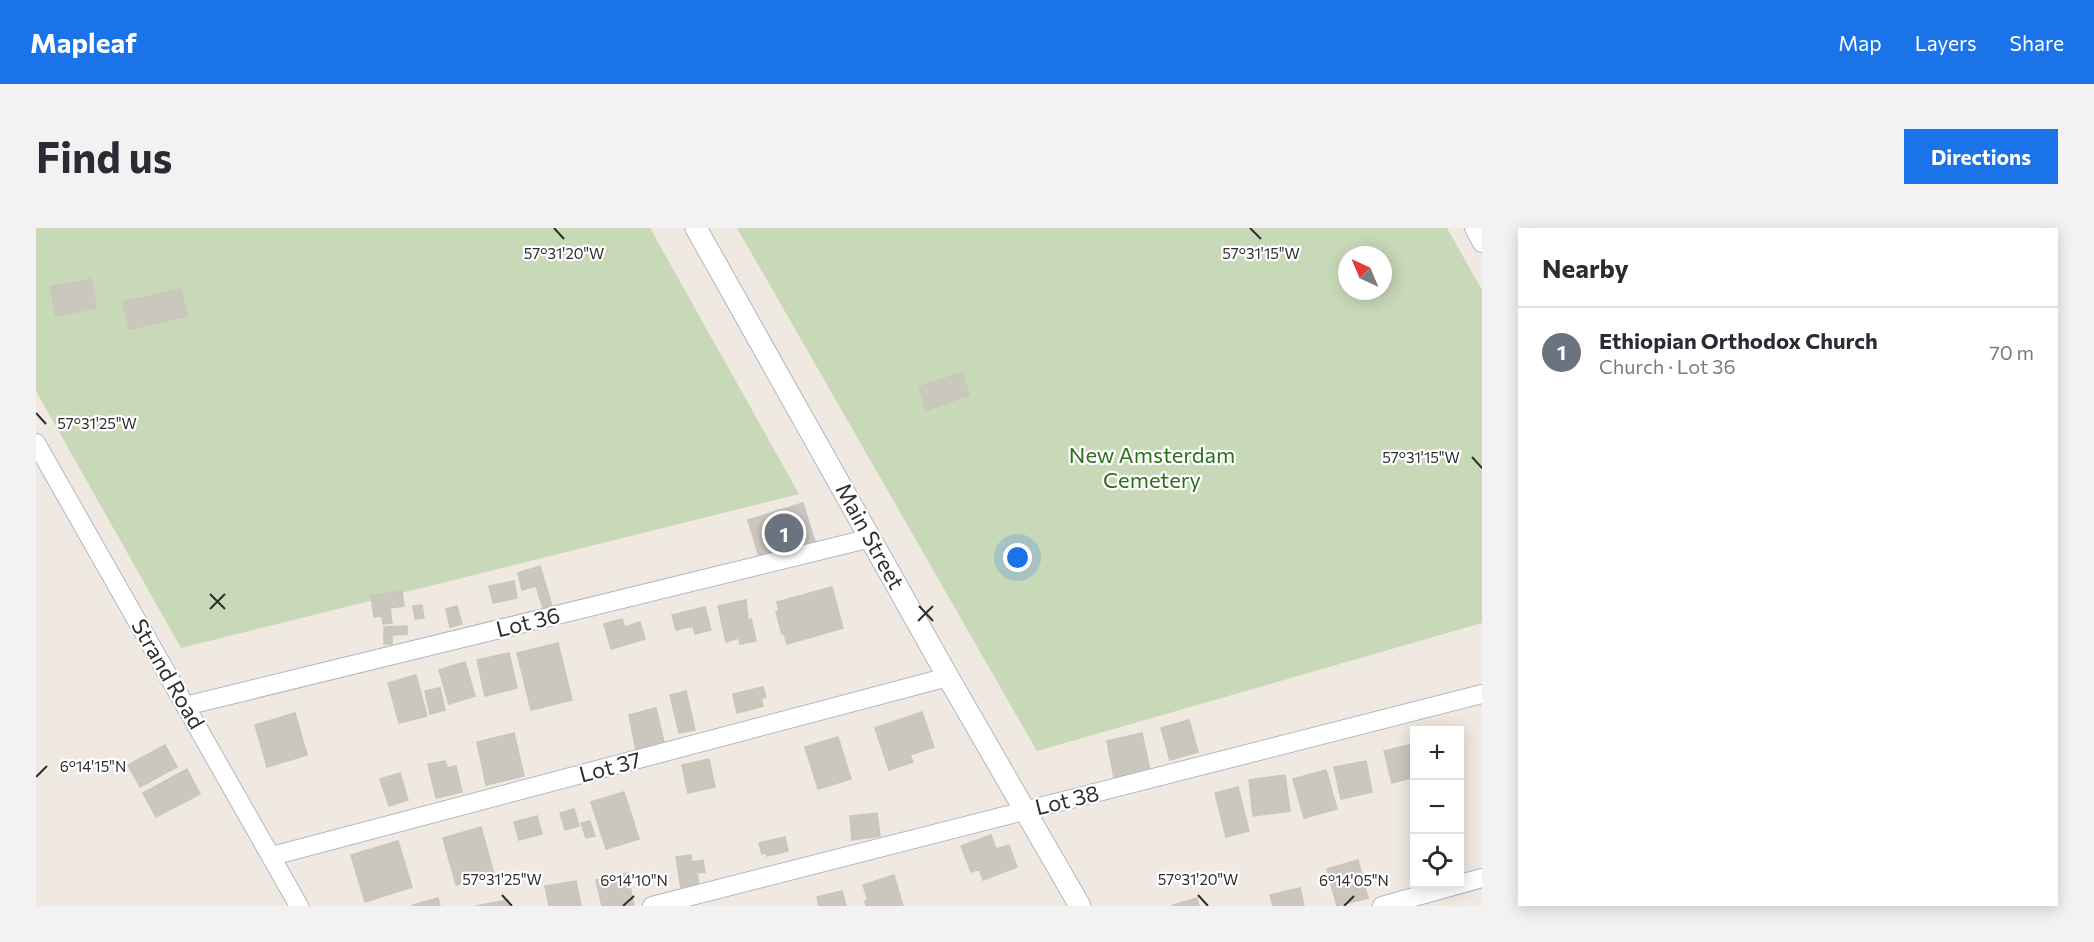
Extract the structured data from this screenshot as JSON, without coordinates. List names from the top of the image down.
{
  "streets": {
    "street": [
      "Main Street",
      "Lot 36",
      "Strand Road",
      "Lot 37",
      "Lot 38"
    ]
  },
  "crossings": [
    ["Main Street", "Lot 36"],
    ["Main Street", "Lot 37"],
    ["Main Street", "Lot 38"],
    ["Lot 36", "Strand Road"],
    ["Strand Road", "Lot 37"]
  ],
  "parks": ["New Amsterdam Cemetery"],
  "north": "top left",
  "page": {
    "header": "Mapleaf",
    "nav": ["Map", "Layers", "Share"],
    "buttons": "Directions",
    "title": "Find us",
    "heading": "Nearby",
    "list": [
      {
        "mark": "1",
        "name": "Ethiopian Orthodox Church",
        "note": "Church · Lot 36",
        "value": "70 m"
      }
    ],
    "pins": "1",
    "map_buttons": ["+", "−"]
  },
  "coordinates": [
    "57°31'20\"W",
    "57°31'15\"W",
    "57°31'25\"W",
    "6°14'15\"N",
    "6°14'10\"N",
    "6°14'05\"N"
  ]
}
